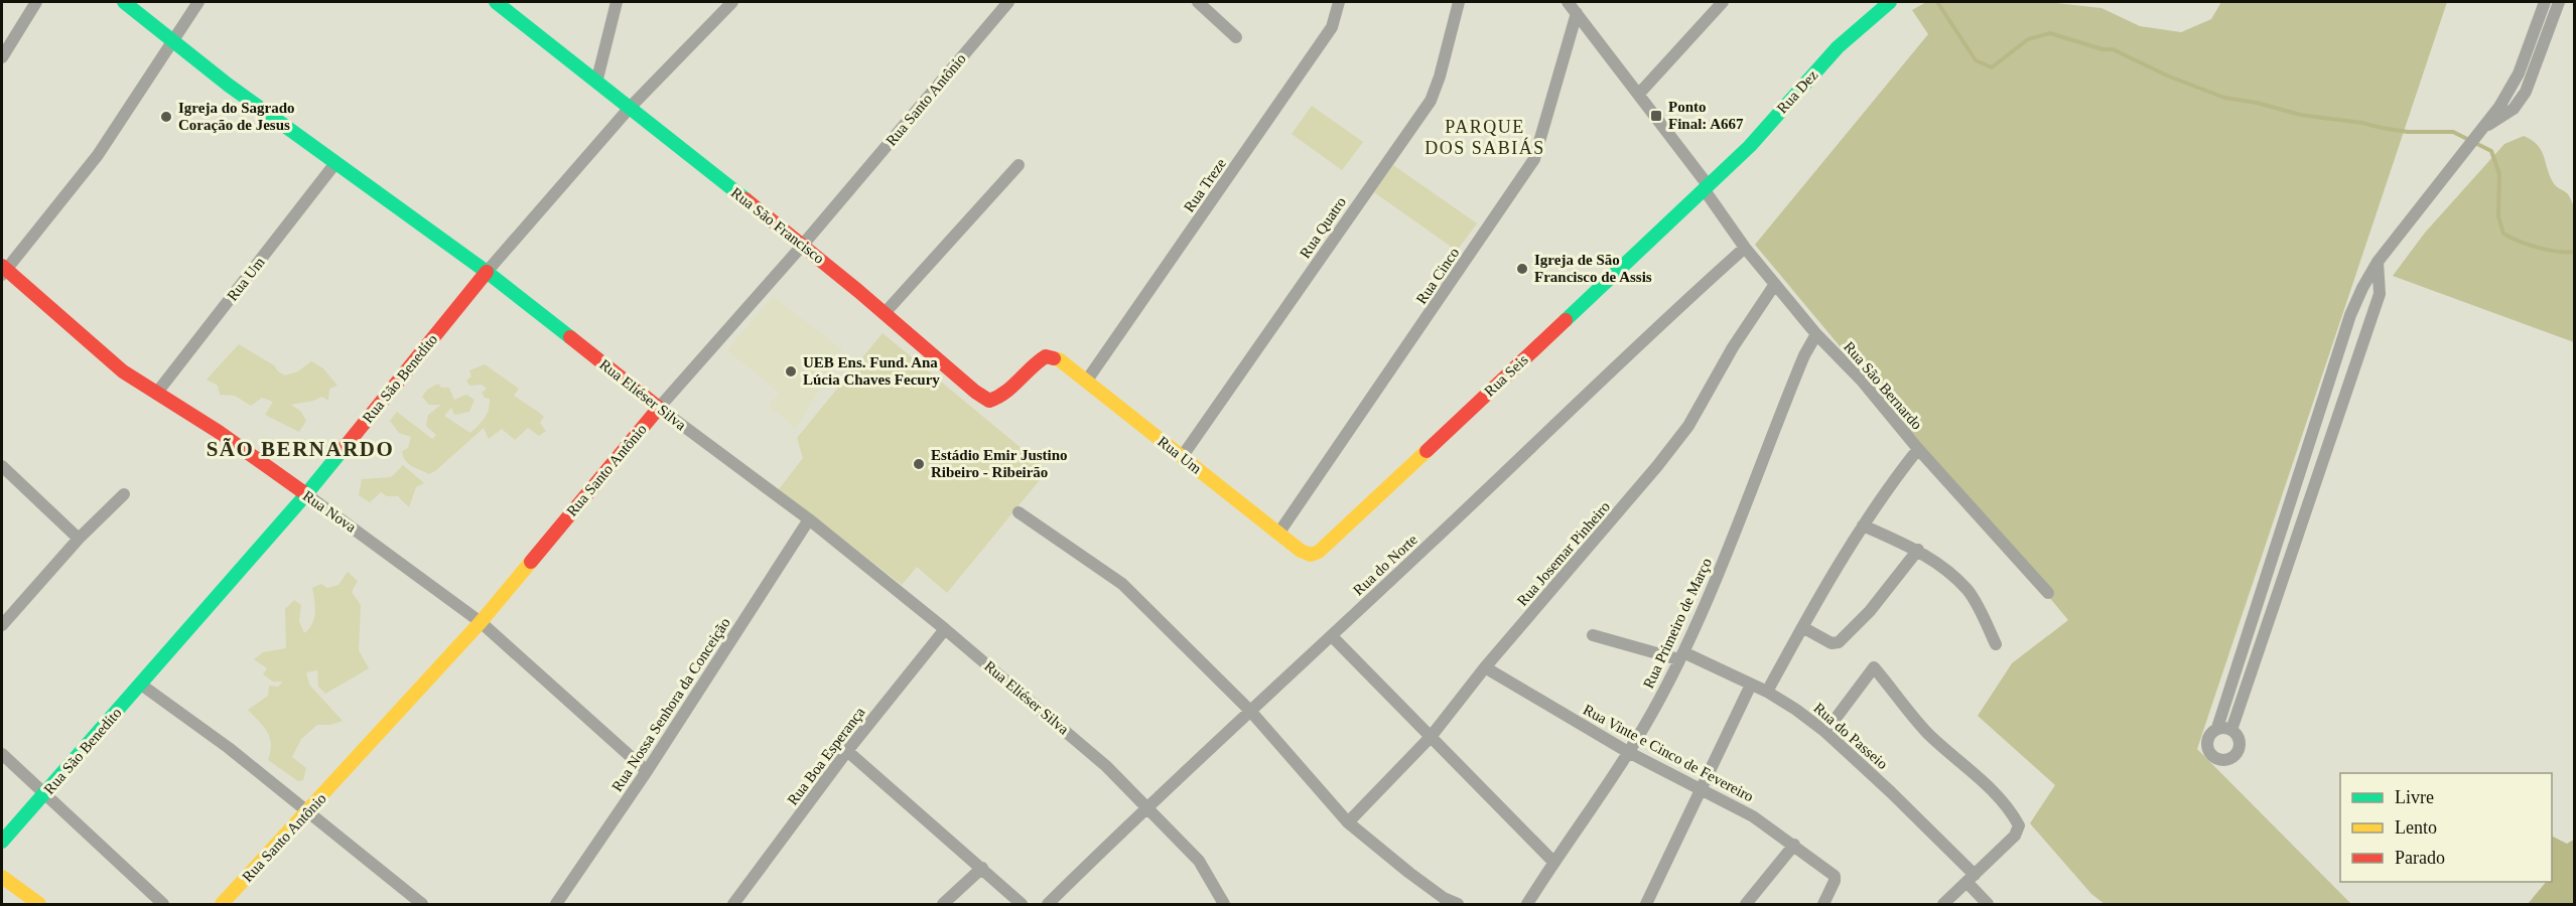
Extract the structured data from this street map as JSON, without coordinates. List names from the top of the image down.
{
  "streets": {
    "street": [
      "Rua Dez",
      "Rua Santo Antônio",
      "Rua Treze",
      "Rua São Francisco",
      "Rua Quatro",
      "Rua Cinco",
      "Rua Um",
      "Rua Seis",
      "Rua São Benedito",
      "Rua São Bernardo",
      "Rua Eliéser Silva",
      "Rua Nova",
      "Rua Josemar Pinheiro",
      "Rua do Norte",
      "Rua Primeiro de Março",
      "Rua Nossa Senhora da Conceição",
      "Rua do Passeio",
      "Rua Vinte e Cinco de Fevereiro",
      "Rua Boa Esperança"
    ]
  },
  "crossings": [
    ["Rua Dez", "Rua Seis"],
    ["Rua Dez", "Rua São Bernardo"],
    ["Rua Santo Antônio", "Rua São Francisco"],
    ["Rua Santo Antônio", "Rua Eliéser Silva"],
    ["Rua Santo Antônio", "Rua Nova"],
    ["Rua Treze", "Rua Um"],
    ["Rua São Francisco", "Rua Um"],
    ["Rua São Francisco", "Rua São Benedito"],
    ["Rua Quatro", "Rua Um"],
    ["Rua Cinco", "Rua Um"],
    ["Rua Cinco", "Rua São Bernardo"],
    ["Rua Um", "Rua Seis"],
    ["Rua Um", "Rua Eliéser Silva"],
    ["Rua Um", "Rua Nova"],
    ["Rua Seis", "Rua São Bernardo"],
    ["Rua São Benedito", "Rua Eliéser Silva"],
    ["Rua São Benedito", "Rua Nova"],
    ["Rua São Bernardo", "Rua Josemar Pinheiro"],
    ["Rua São Bernardo", "Rua do Norte"],
    ["Rua São Bernardo", "Rua Primeiro de Março"],
    ["Rua Eliéser Silva", "Rua do Norte"],
    ["Rua Eliéser Silva", "Rua Nossa Senhora da Conceição"],
    ["Rua Eliéser Silva", "Rua Boa Esperança"],
    ["Rua Nova", "Rua Nossa Senhora da Conceição"],
    ["Rua Josemar Pinheiro", "Rua Vinte e Cinco de Fevereiro"],
    ["Rua Primeiro de Março", "Rua do Passeio"],
    ["Rua Primeiro de Março", "Rua Vinte e Cinco de Fevereiro"]
  ],
  "districts": ["PARQUE DOS SABIÁS", "SÃO BERNARDO"],
  "places": {
    "transit": ["Ponto Final: A667"],
    "other": [
      "Igreja do Sagrado Coração de Jesus",
      "Igreja de São Francisco de Assis",
      "UEB Ens. Fund. Ana Lúcia Chaves Fecury",
      "Estádio Emir Justino Ribeiro - Ribeirão"
    ]
  },
  "legend": ["Livre", "Lento", "Parado"]
}
